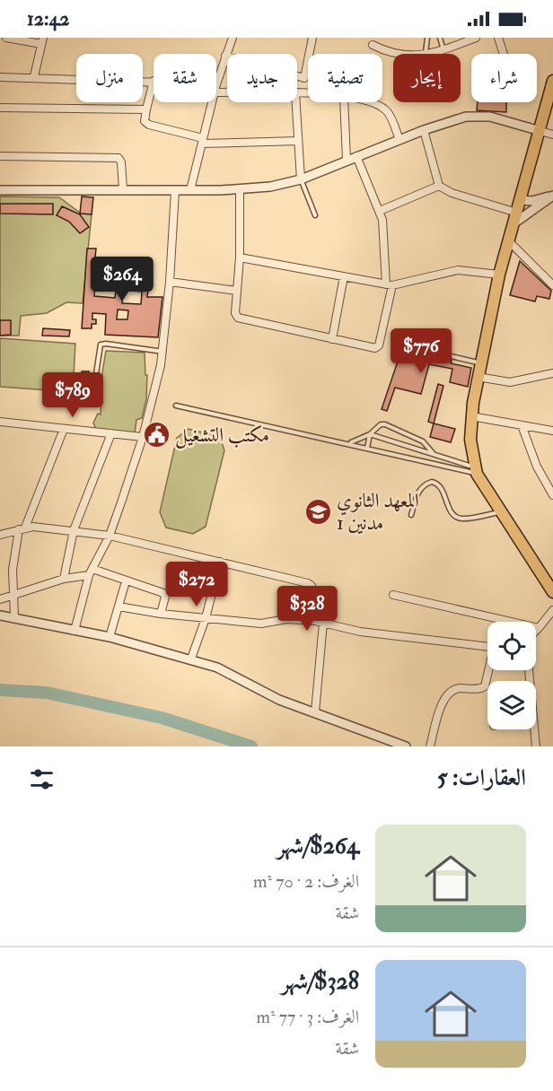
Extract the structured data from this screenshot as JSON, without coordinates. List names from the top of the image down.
{
  "places": {
    "public building": ["مكتب التشغيل"],
    "school or university": ["المعهد الثانوي مدنين 1"]
  },
  "page": {
    "status": "12:42",
    "chip": [
      "شراء",
      "إيجار",
      "تصفية",
      "جديد",
      "شقة",
      "منزل"
    ],
    "price": [
      "$264",
      "$776",
      "$789",
      "$272",
      "$328"
    ],
    "heading": "العقارات: 5",
    "list": [
      {
        "name": "$264/شهر",
        "note": "الغرف: 2 · 70 m² · شقة"
      },
      {
        "name": "$328/شهر",
        "note": "الغرف: 3 · 77 m² · شقة"
      }
    ]
  }
}
